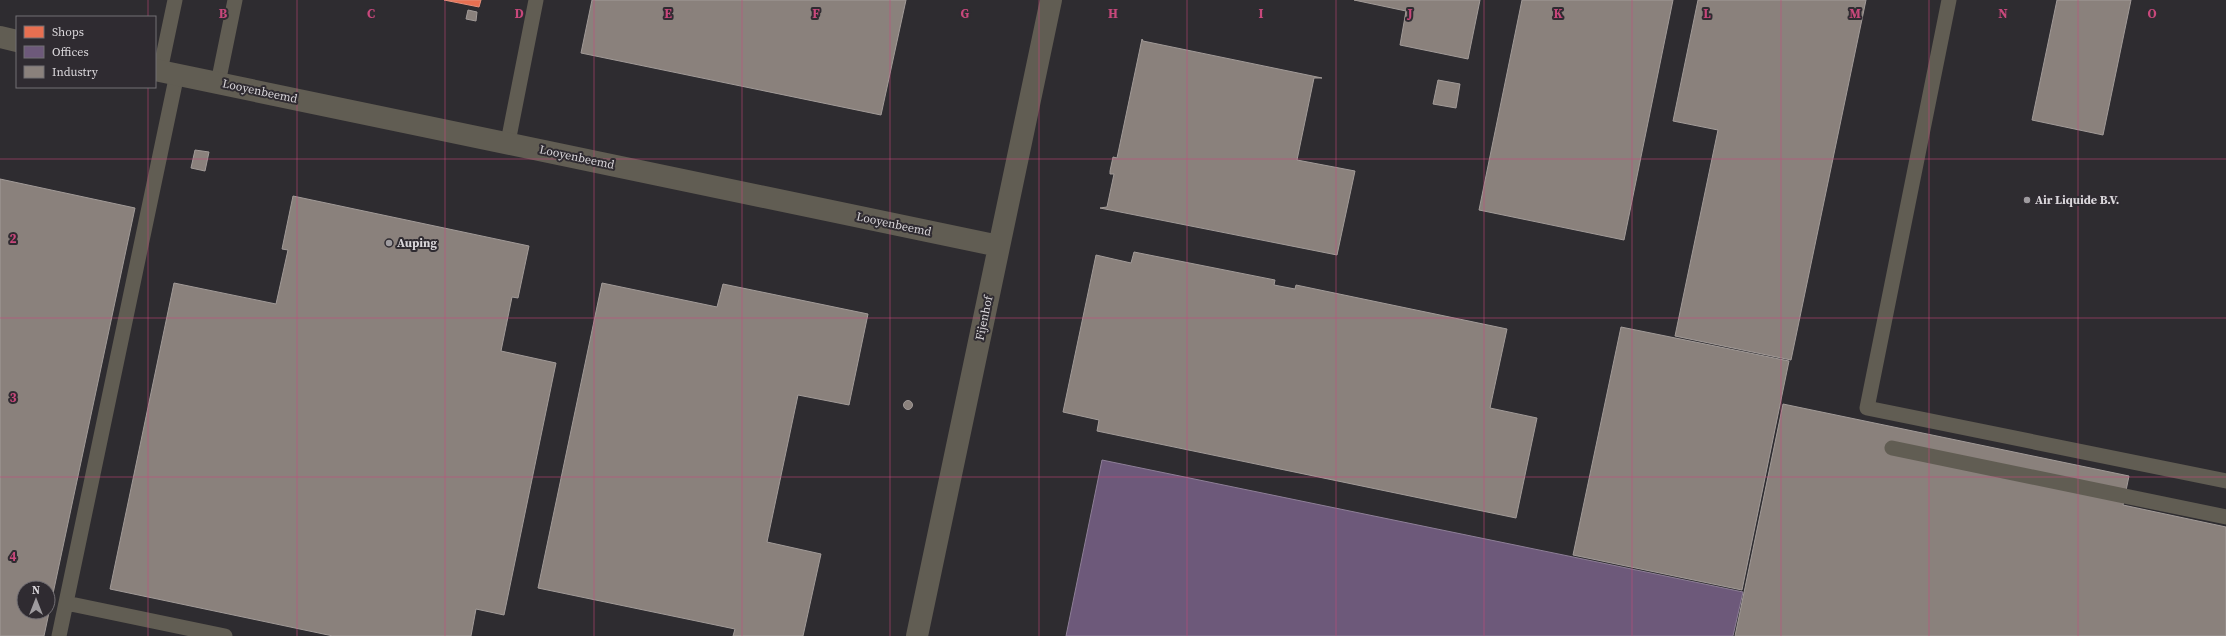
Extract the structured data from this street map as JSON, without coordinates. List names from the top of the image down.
{
  "streets": {
    "street": ["Looyenbeemd", "Fijenhof"]
  },
  "crossings": [
    ["Looyenbeemd", "Fijenhof"]
  ],
  "places": ["Air Liquide B.V.", "Auping"],
  "legend": ["Shops", "Offices", "Industry"],
  "north": "top",
  "grid": {
    "columns": [
      "B",
      "C",
      "D",
      "E",
      "F",
      "G",
      "H",
      "I",
      "J",
      "K",
      "L",
      "M",
      "N",
      "O"
    ],
    "rows": ["2", "3", "4"]
  }
}
